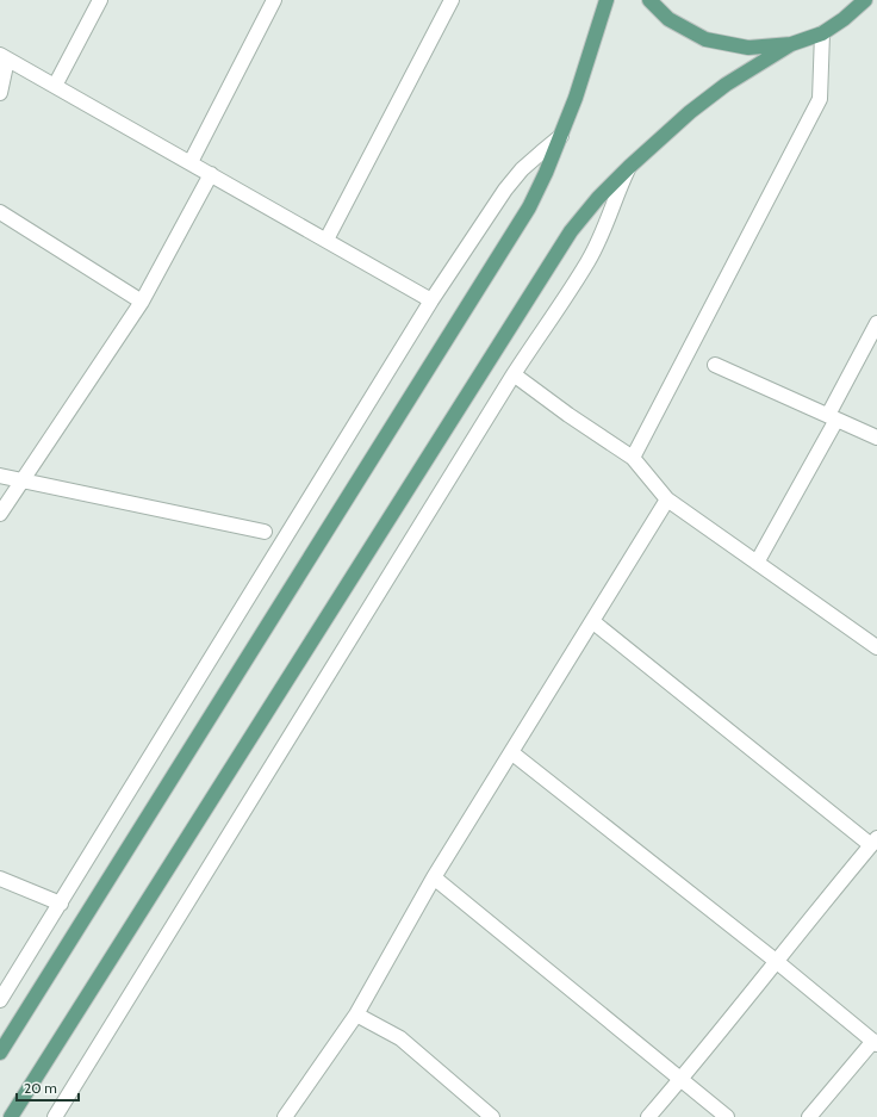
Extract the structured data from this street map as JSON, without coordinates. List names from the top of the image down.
{
  "scale_bar": "20 m"
}
